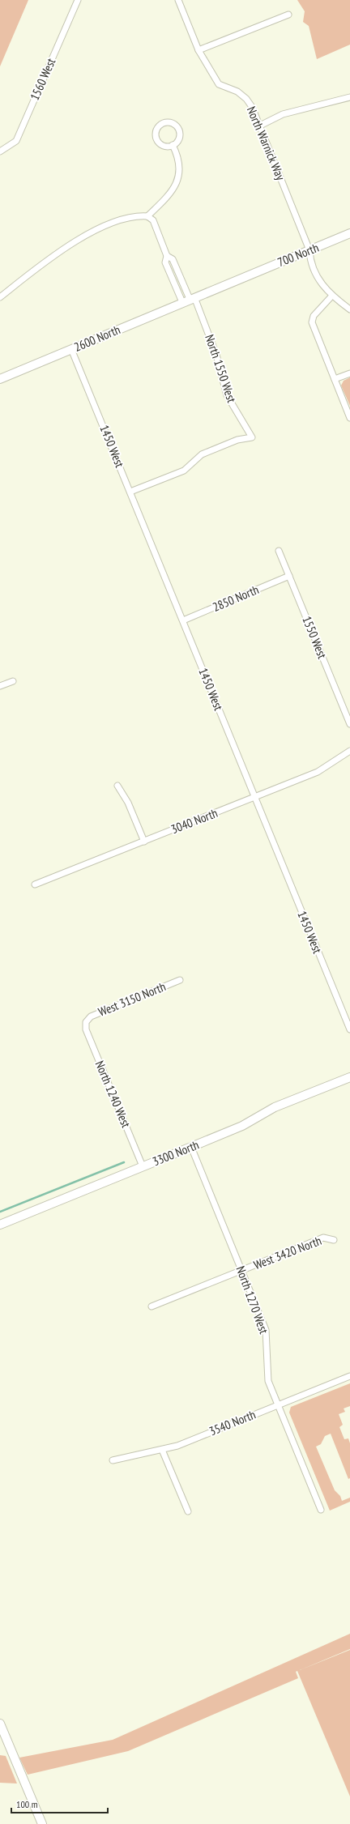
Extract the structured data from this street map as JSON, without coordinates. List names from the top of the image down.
{
  "streets": {
    "street": [
      "1560 West",
      "North Warnick Way",
      "700 North",
      "2600 North",
      "North 1550 West",
      "1450 West",
      "2850 North",
      "1550 West",
      "3040 North",
      "West 3150 North",
      "North 1240 West",
      "3300 North",
      "West 3420 North",
      "North 1270 West",
      "3540 North"
    ]
  },
  "crossings": [
    ["North Warnick Way", "700 North"],
    ["700 North", "2600 North"],
    ["700 North", "North 1550 West"],
    ["2600 North", "North 1550 West"],
    ["2600 North", "1450 West"],
    ["North 1550 West", "1450 West"],
    ["1450 West", "2850 North"],
    ["1450 West", "3040 North"],
    ["2850 North", "1550 West"],
    ["West 3150 North", "North 1240 West"],
    ["North 1240 West", "3300 North"],
    ["3300 North", "North 1270 West"],
    ["West 3420 North", "North 1270 West"],
    ["North 1270 West", "3540 North"]
  ],
  "scale_bar": "100 m"
}
